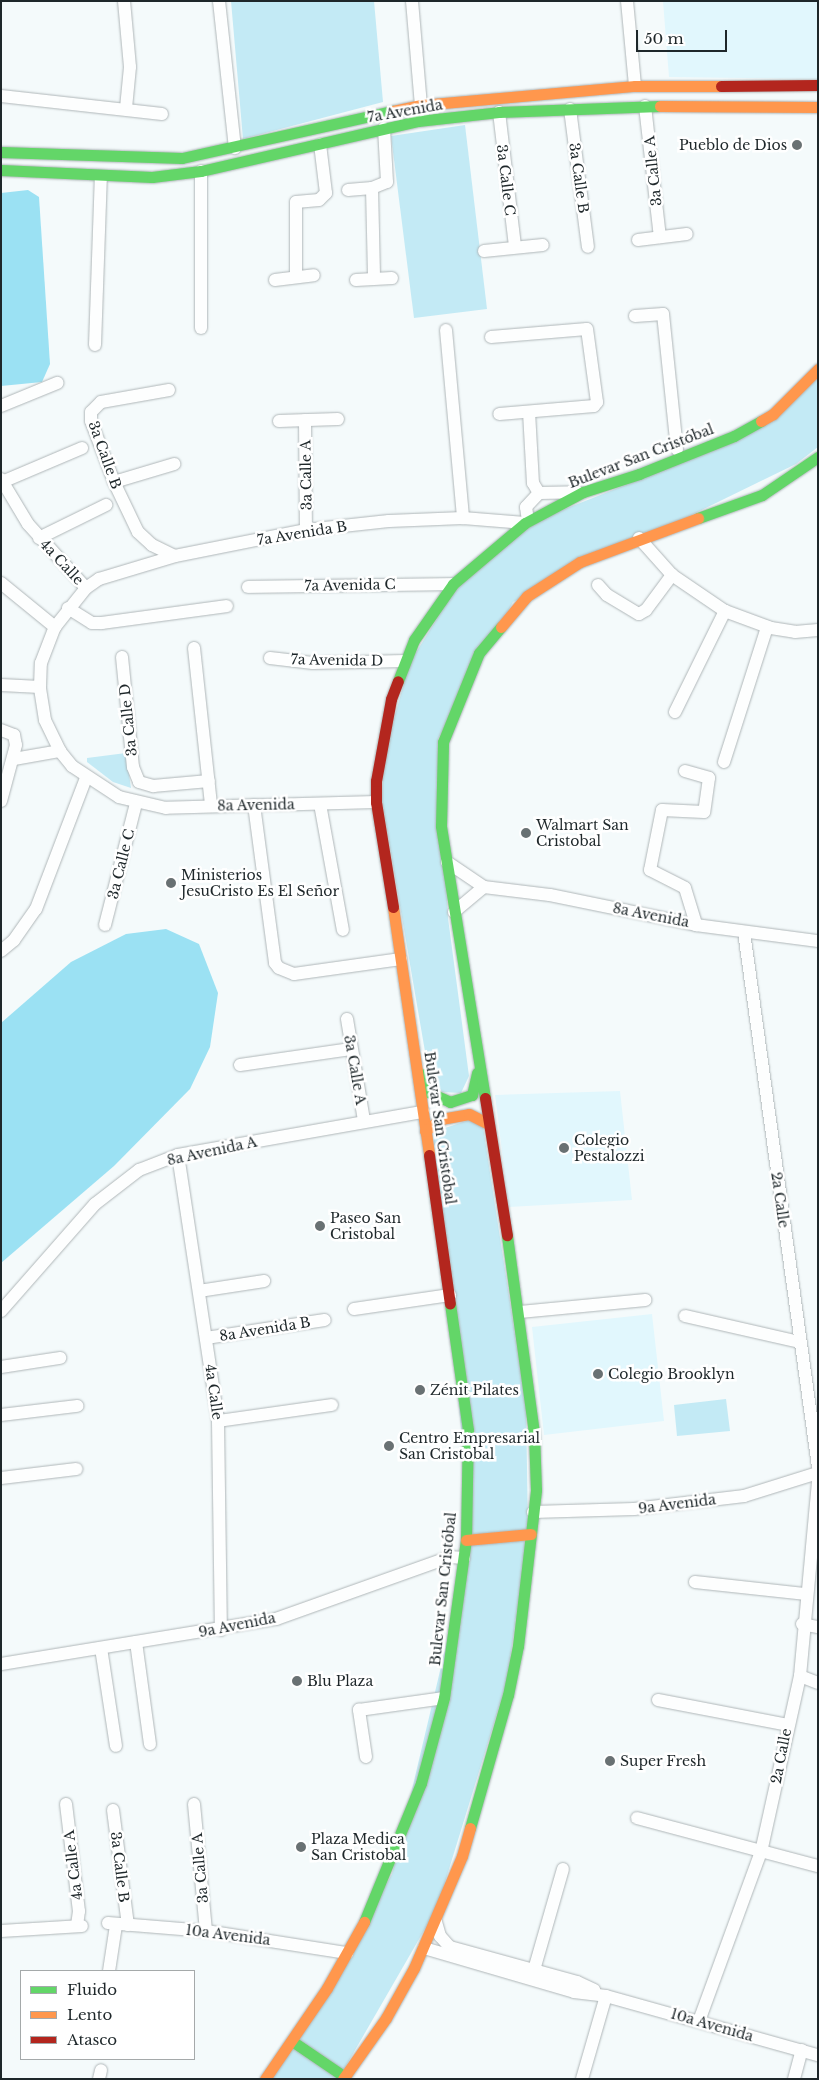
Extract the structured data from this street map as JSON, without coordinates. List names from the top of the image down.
{
  "streets": {
    "main road": ["7a Avenida", "Bulevar San Cristóbal"],
    "street": [
      "3a Calle A",
      "3a Calle B",
      "3a Calle C",
      "7a Avenida B",
      "4a Calle",
      "7a Avenida C",
      "7a Avenida D",
      "3a Calle D",
      "8a Avenida",
      "8a Avenida A",
      "2a Calle",
      "8a Avenida B",
      "9a Avenida",
      "4a Calle A",
      "10a Avenida"
    ]
  },
  "crossings": [
    ["7a Avenida", "3a Calle A"],
    ["7a Avenida", "3a Calle B"],
    ["7a Avenida", "3a Calle C"],
    ["3a Calle A", "7a Avenida B"],
    ["3a Calle A", "8a Avenida A"],
    ["3a Calle A", "10a Avenida"],
    ["3a Calle B", "7a Avenida B"],
    ["3a Calle B", "10a Avenida"],
    ["3a Calle C", "4a Calle"],
    ["3a Calle C", "8a Avenida"],
    ["Bulevar San Cristóbal", "7a Avenida B"],
    ["Bulevar San Cristóbal", "7a Avenida C"],
    ["Bulevar San Cristóbal", "7a Avenida D"],
    ["Bulevar San Cristóbal", "8a Avenida"],
    ["Bulevar San Cristóbal", "8a Avenida A"],
    ["Bulevar San Cristóbal", "9a Avenida"],
    ["Bulevar San Cristóbal", "10a Avenida"],
    ["7a Avenida B", "4a Calle"],
    ["4a Calle", "8a Avenida"],
    ["4a Calle", "8a Avenida A"],
    ["4a Calle", "8a Avenida B"],
    ["4a Calle", "9a Avenida"],
    ["8a Avenida", "2a Calle"],
    ["2a Calle", "10a Avenida"]
  ],
  "places": [
    "Pueblo de Dios",
    "Walmart San Cristobal",
    "Ministerios JesuCristo Es El Señor",
    "Colegio Pestalozzi",
    "Paseo San Cristobal",
    "Colegio Brooklyn",
    "Zénit Pilates",
    "Centro Empresarial San Cristobal",
    "Blu Plaza",
    "Super Fresh",
    "Plaza Medica San Cristobal"
  ],
  "legend": ["Fluido", "Lento", "Atasco"],
  "scale_bar": "50 m"
}
